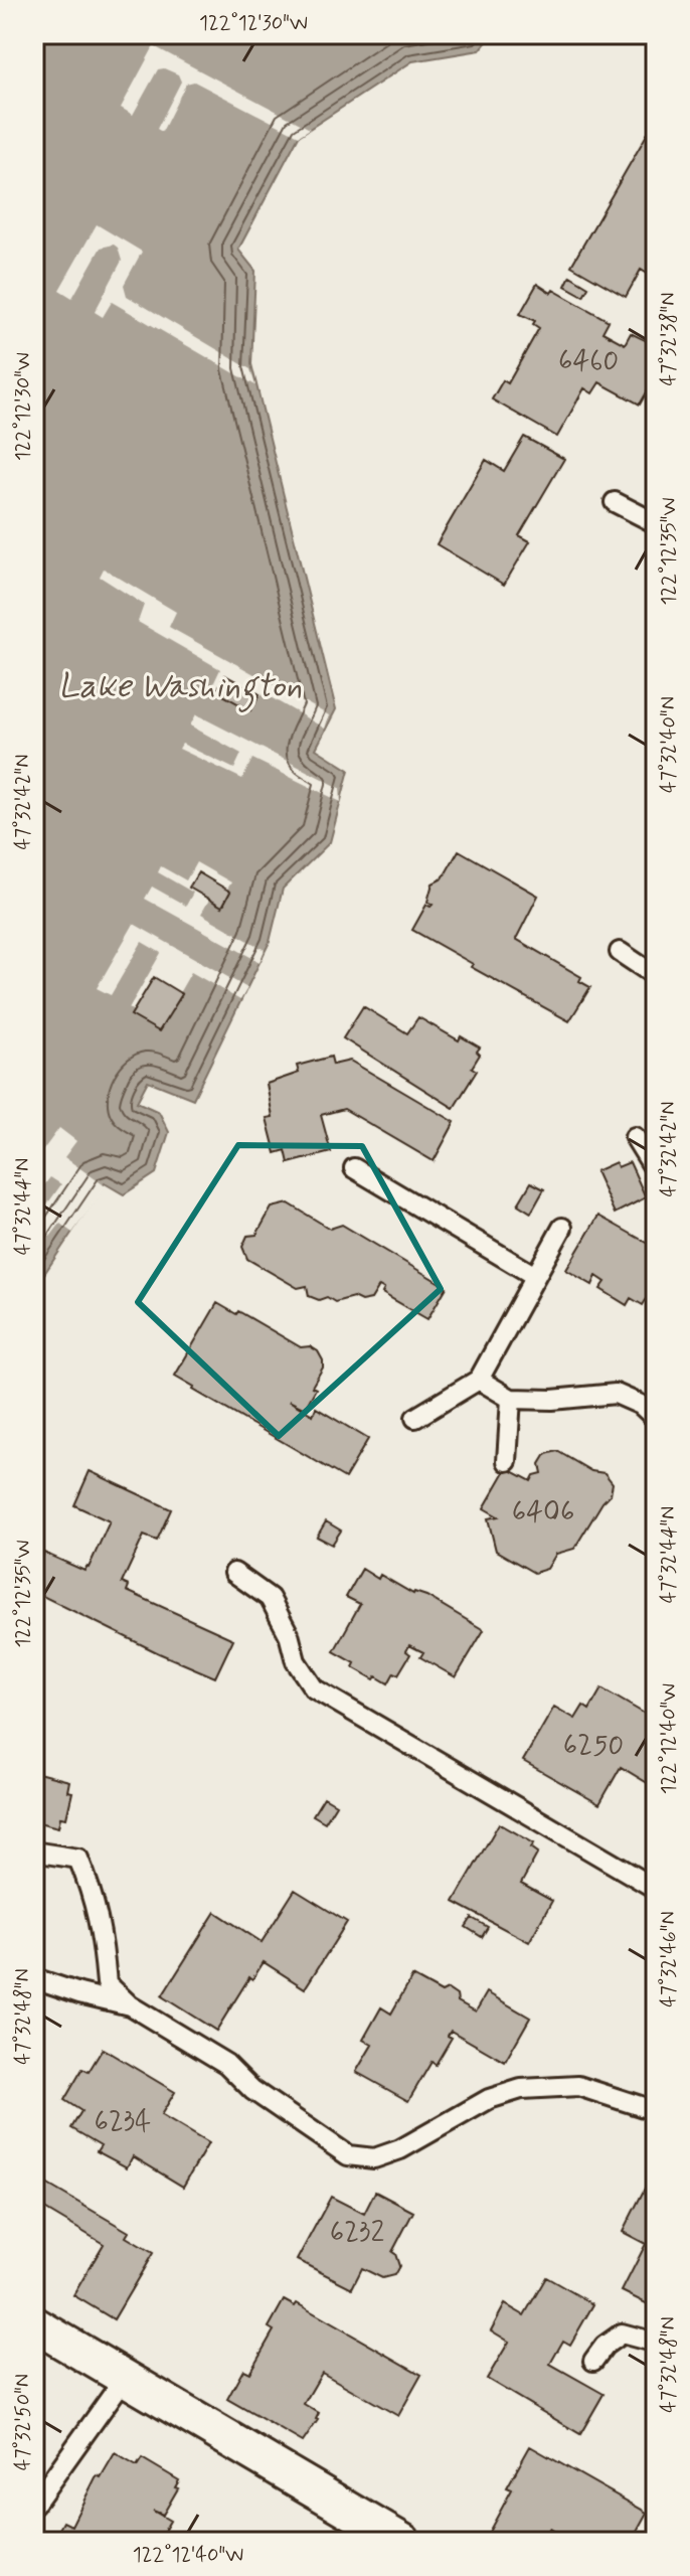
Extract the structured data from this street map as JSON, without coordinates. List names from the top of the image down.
{
  "water": ["Lake Washington"],
  "house_numbers": [
    "6460",
    "6406",
    "6250",
    "6234",
    "6232"
  ],
  "coordinates": [
    "122°12'30\"W",
    "47°32'38\"N",
    "122°12'35\"W",
    "47°32'40\"N",
    "47°32'42\"N",
    "47°32'44\"N",
    "122°12'40\"W",
    "47°32'46\"N",
    "47°32'48\"N",
    "47°32'50\"N"
  ]
}
